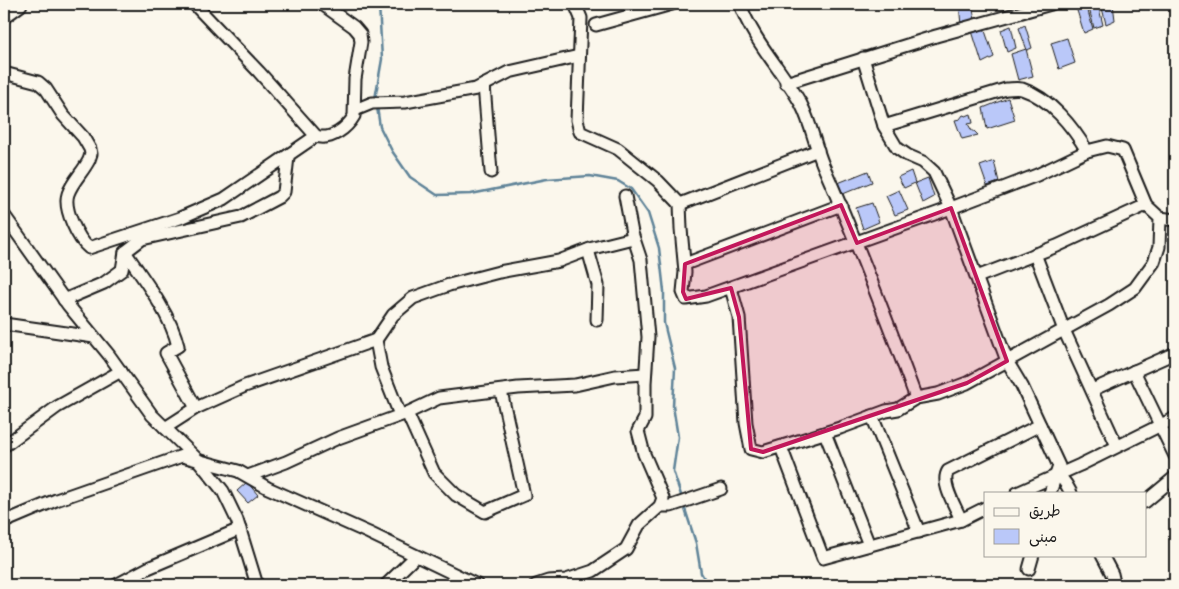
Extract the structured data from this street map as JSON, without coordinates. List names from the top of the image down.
{
  "legend": ["طريق", "مبنى"]
}
